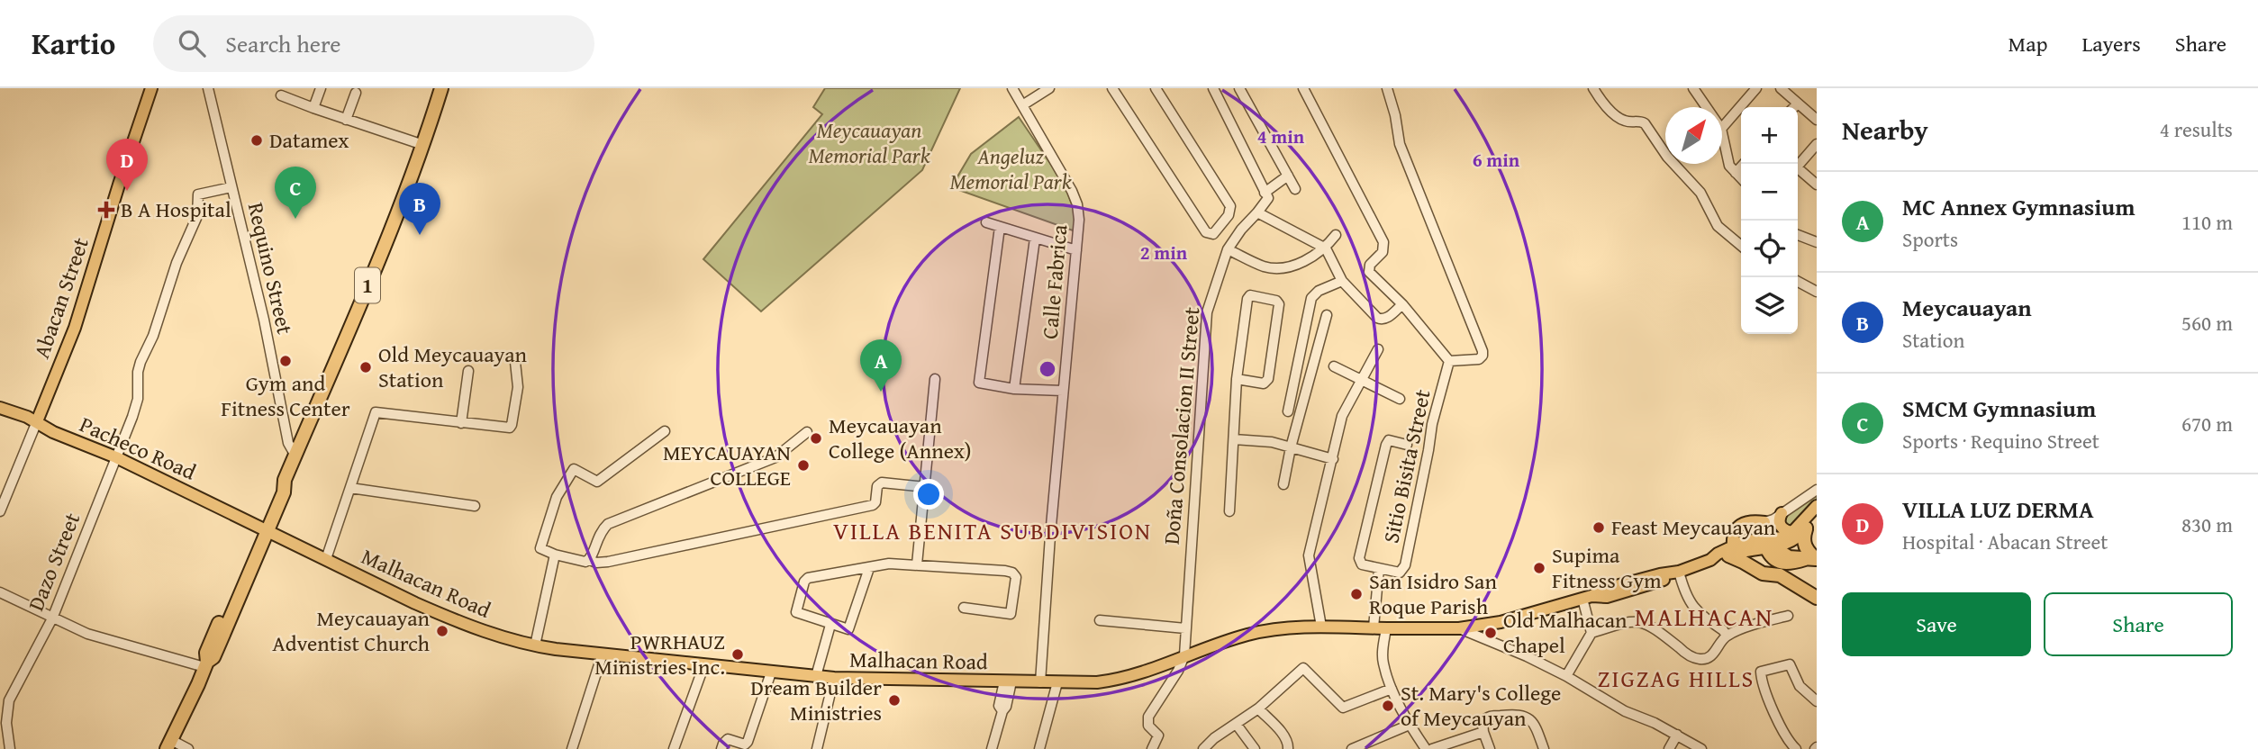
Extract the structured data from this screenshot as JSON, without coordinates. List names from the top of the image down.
{
  "streets": {
    "highway": ["1"],
    "main road": ["Abacan Street", "Pacheco Road", "Malhacan Road"],
    "street": [
      "Requino Street",
      "Calle Fabrica",
      "Doña Consolacion II Street",
      "Sitio Bisita Street",
      "Dazo Street"
    ]
  },
  "crossings": [
    ["Requino Street", "1"],
    ["Requino Street", "Dazo Street"],
    ["Calle Fabrica", "Malhacan Road"],
    ["1", "Pacheco Road"],
    ["1", "Malhacan Road"],
    ["Abacan Street", "Pacheco Road"],
    ["Doña Consolacion II Street", "Malhacan Road"],
    ["Pacheco Road", "Dazo Street"],
    ["Pacheco Road", "Malhacan Road"],
    ["Sitio Bisita Street", "Malhacan Road"]
  ],
  "districts": ["VILLA BENITA SUBDIVISION", "MALHACAN", "ZIGZAG HILLS"],
  "parks": ["Meycauayan Memorial Park", "Angeluz Memorial Park"],
  "places": {
    "other": [
      "Datamex",
      "Gym and Fitness Center",
      "Old Meycauayan Station",
      "Meycauayan College (Annex)",
      "MEYCAUAYAN COLLEGE",
      "Feast Meycauayan",
      "Supima Fitness Gym",
      "San Isidro San Roque Parish",
      "Meycauayan Adventist Church",
      "Old Malhacan Chapel",
      "PWRHAUZ Ministries Inc.",
      "Dream Builder Ministries",
      "St. Mary's College of Meycauyan"
    ],
    "health": ["B A Hospital"]
  },
  "north": "top right",
  "page": {
    "header": "Kartio",
    "search": "Search here",
    "nav": ["Map", "Layers", "Share"],
    "heading": ["Nearby", "4 results"],
    "map_buttons": ["+", "−"],
    "pins": [
      "D",
      "C",
      "B",
      "A"
    ],
    "list": [
      {
        "mark": "A",
        "name": "MC Annex Gymnasium",
        "note": "Sports",
        "value": "110 m"
      },
      {
        "mark": "B",
        "name": "Meycauayan",
        "note": "Station",
        "value": "560 m"
      },
      {
        "mark": "C",
        "name": "SMCM Gymnasium",
        "note": "Sports · Requino Street",
        "value": "670 m"
      },
      {
        "mark": "D",
        "name": "VILLA LUZ DERMA",
        "note": "Hospital · Abacan Street",
        "value": "830 m"
      }
    ],
    "buttons": ["Save", "Share"]
  },
  "rings": ["4 min", "6 min", "2 min"]
}
